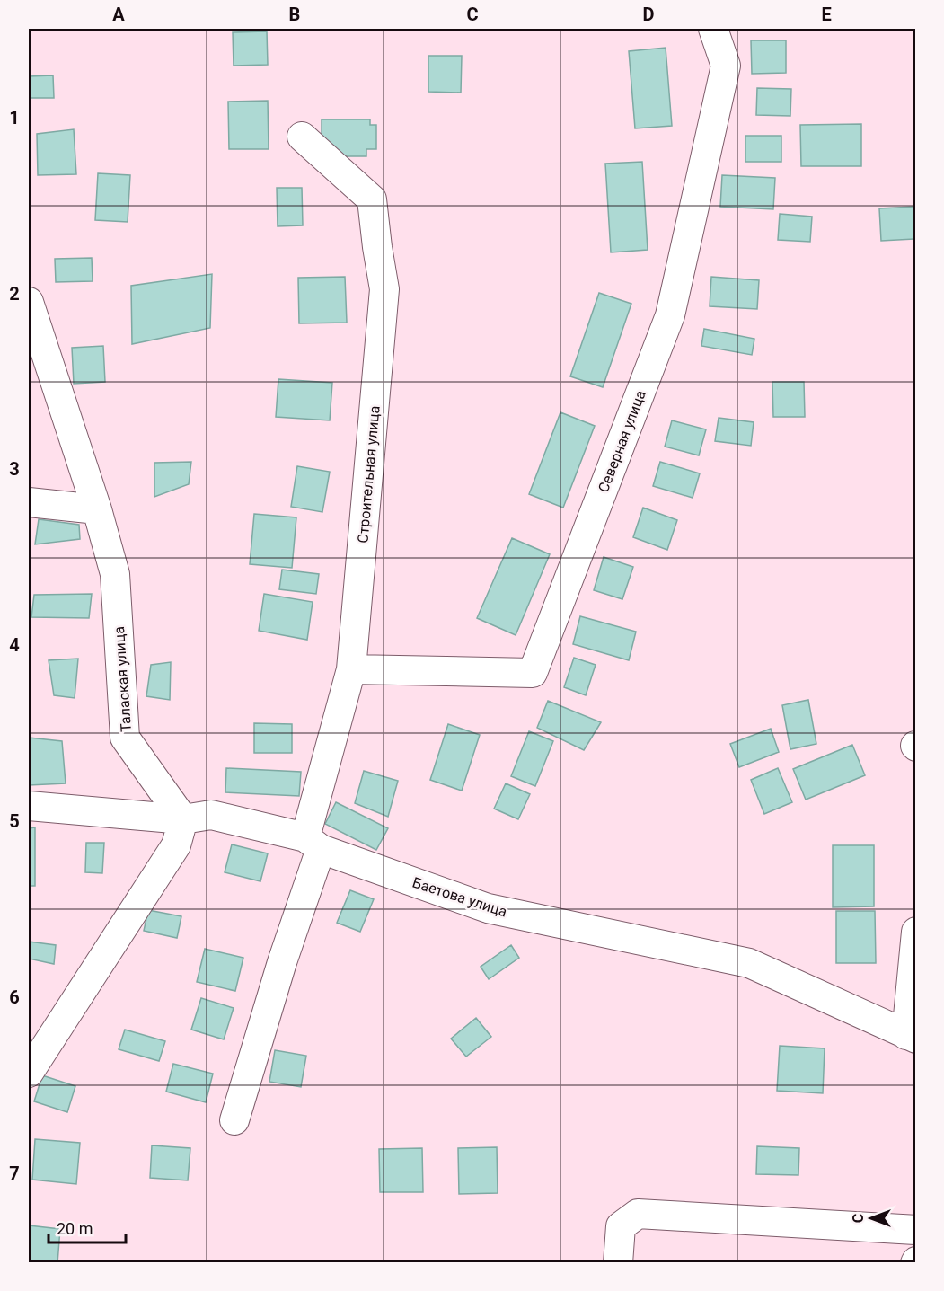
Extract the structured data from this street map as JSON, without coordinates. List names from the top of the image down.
{
  "streets": {
    "street": [
      "Северная улица",
      "Строительная улица",
      "Талаская улица",
      "Баетова улица"
    ]
  },
  "crossings": [
    ["Северная улица", "Строительная улица"],
    ["Строительная улица", "Баетова улица"],
    ["Талаская улица", "Баетова улица"]
  ],
  "scale_bar": "20 m",
  "north": "left",
  "grid": {
    "columns": [
      "A",
      "B",
      "C",
      "D",
      "E"
    ],
    "rows": [
      "1",
      "2",
      "3",
      "4",
      "5",
      "6",
      "7"
    ]
  }
}
